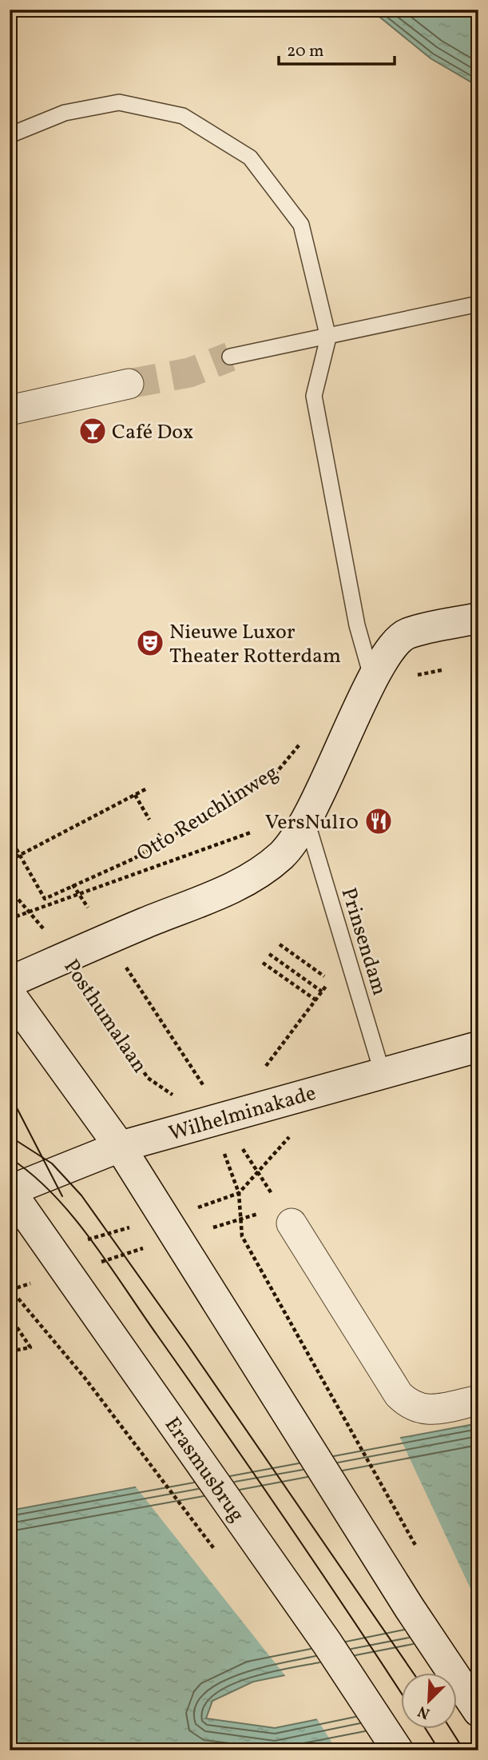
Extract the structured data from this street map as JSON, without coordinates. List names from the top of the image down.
{
  "streets": {
    "main road": ["Wilhelminakade", "Erasmusbrug"],
    "lane": ["Prinsendam"],
    "path": ["Otto Reuchlinweg", "Posthumalaan"]
  },
  "crossings": [
    ["Otto Reuchlinweg", "Prinsendam"],
    ["Otto Reuchlinweg", "Posthumalaan"],
    ["Prinsendam", "Wilhelminakade"],
    ["Posthumalaan", "Wilhelminakade"],
    ["Wilhelminakade", "Erasmusbrug"]
  ],
  "places": {
    "bar": ["Café Dox"],
    "theatre": ["Nieuwe Luxor Theater Rotterdam"],
    "restaurant": ["VersNul10"]
  },
  "scale_bar": "20 m",
  "north": "bottom left"
}
